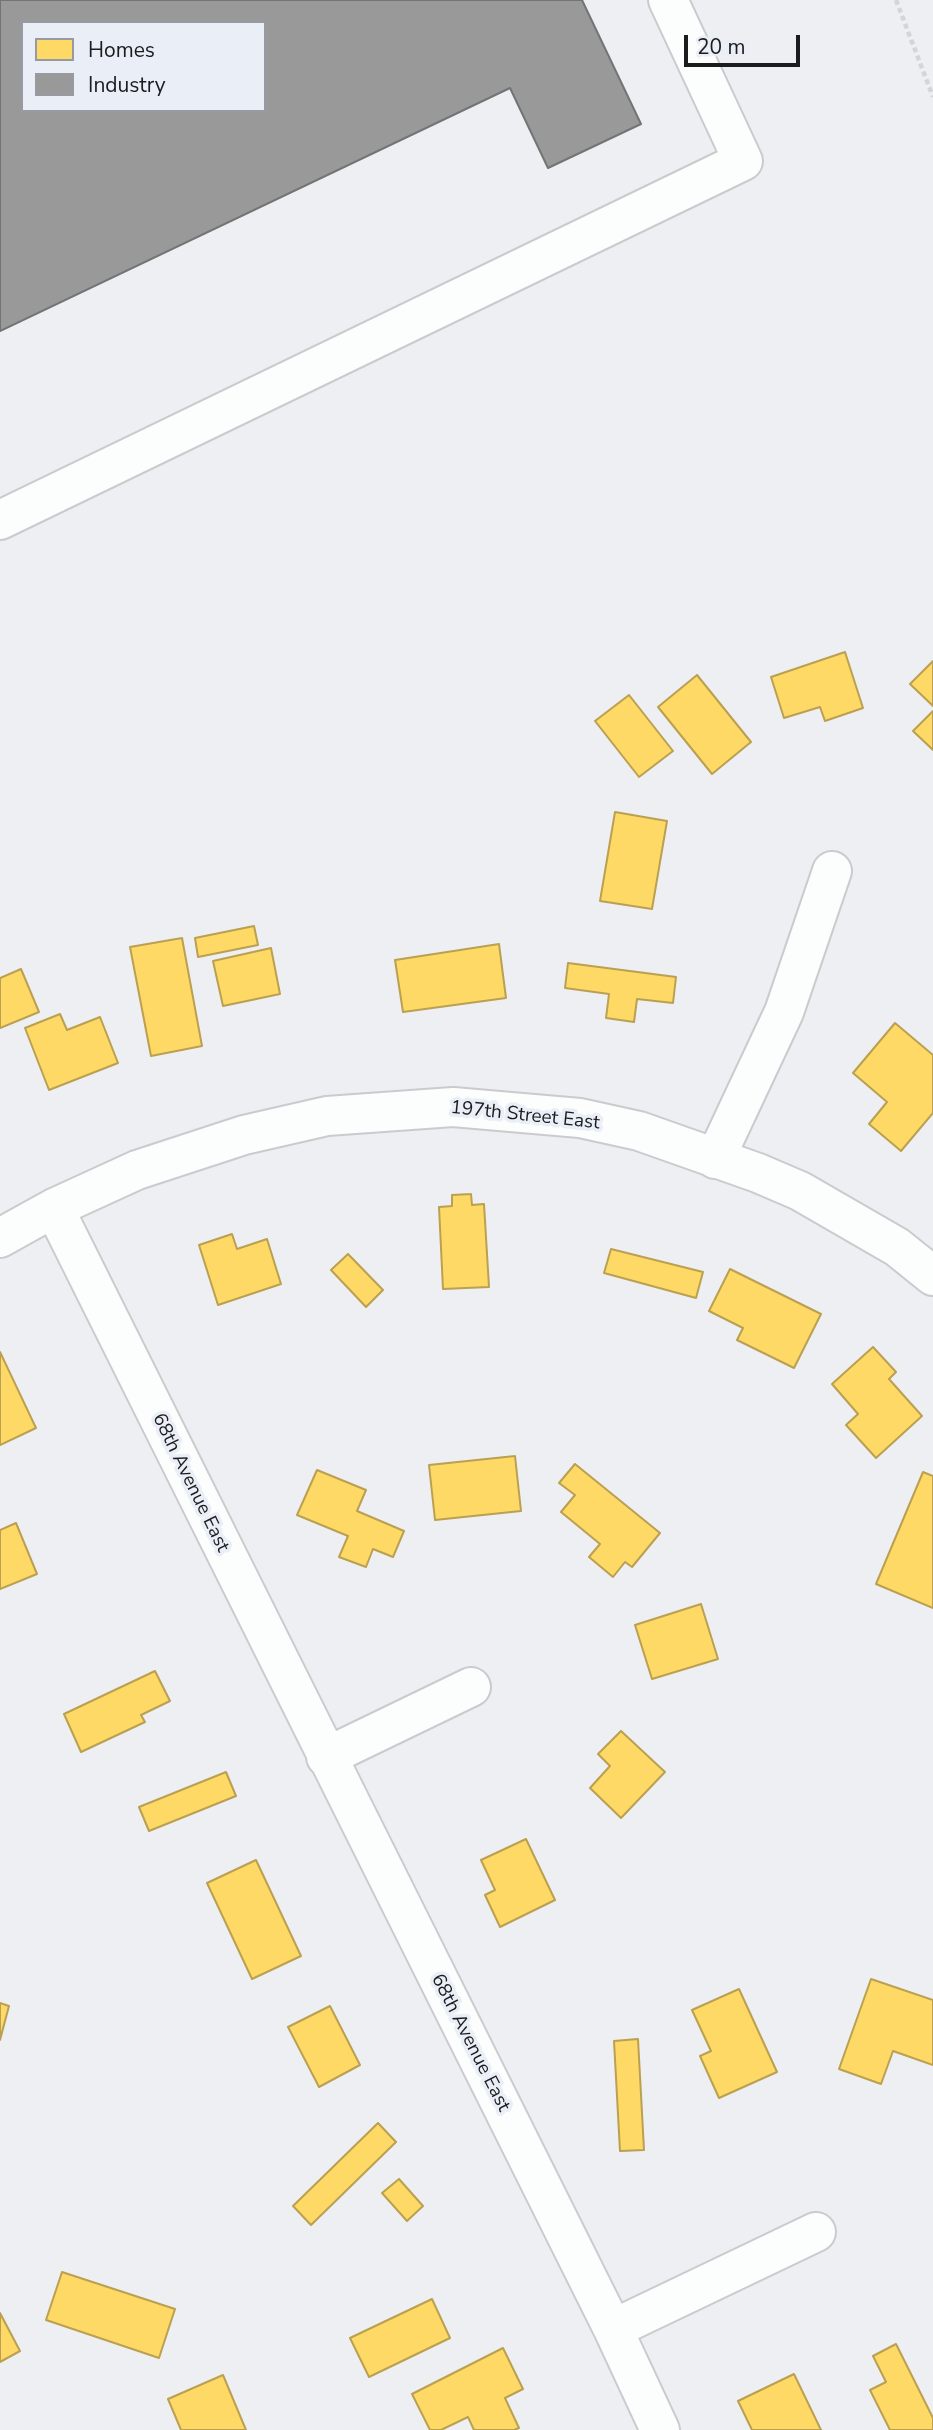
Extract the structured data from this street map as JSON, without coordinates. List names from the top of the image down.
{
  "streets": {
    "street": ["197th Street East", "68th Avenue East"]
  },
  "crossings": [
    ["197th Street East", "68th Avenue East"]
  ],
  "legend": ["Homes", "Industry"],
  "scale_bar": "20 m"
}
